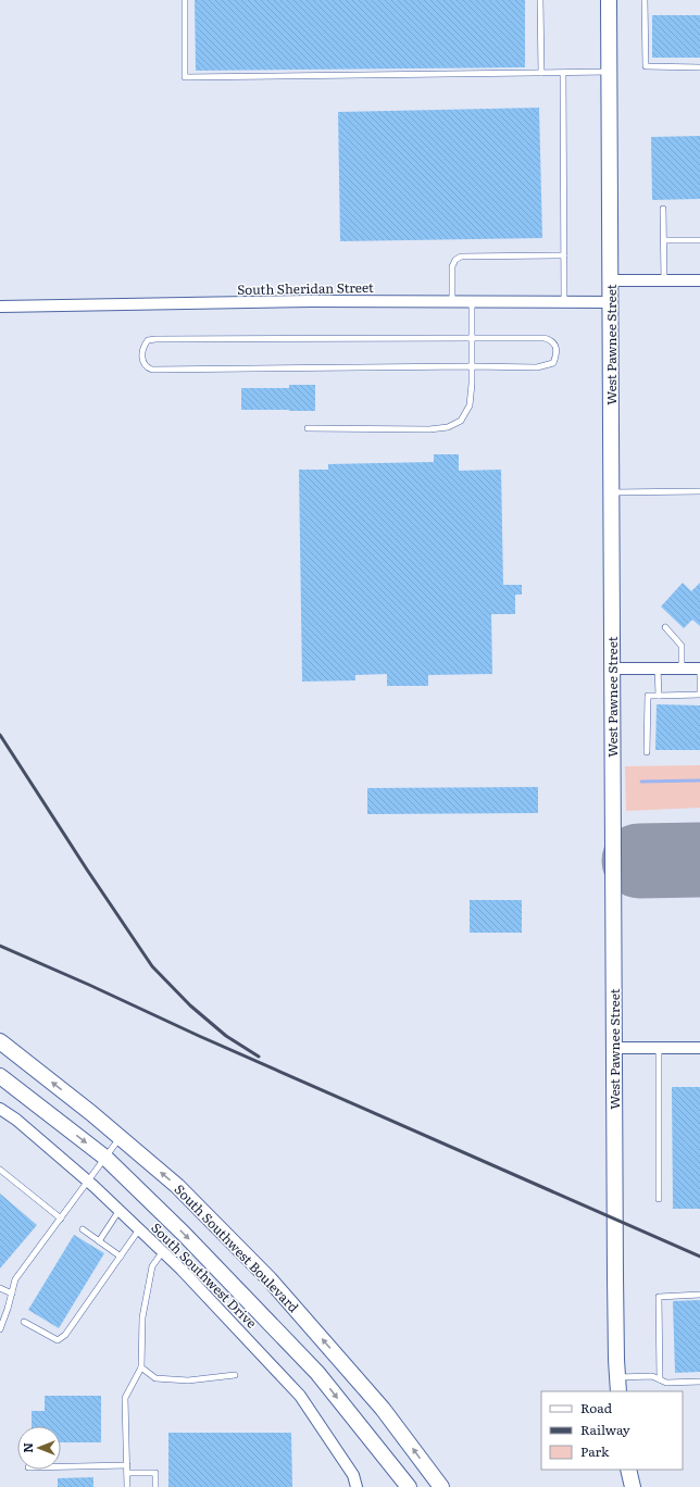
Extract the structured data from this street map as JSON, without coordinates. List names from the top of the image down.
{
  "streets": {
    "main road": ["West Pawnee Street", "South Southwest Boulevard"],
    "street": ["South Sheridan Street", "South Southwest Drive"]
  },
  "crossings": [
    ["South Sheridan Street", "West Pawnee Street"]
  ],
  "legend": ["Road", "Railway", "Park"],
  "north": "left"
}
